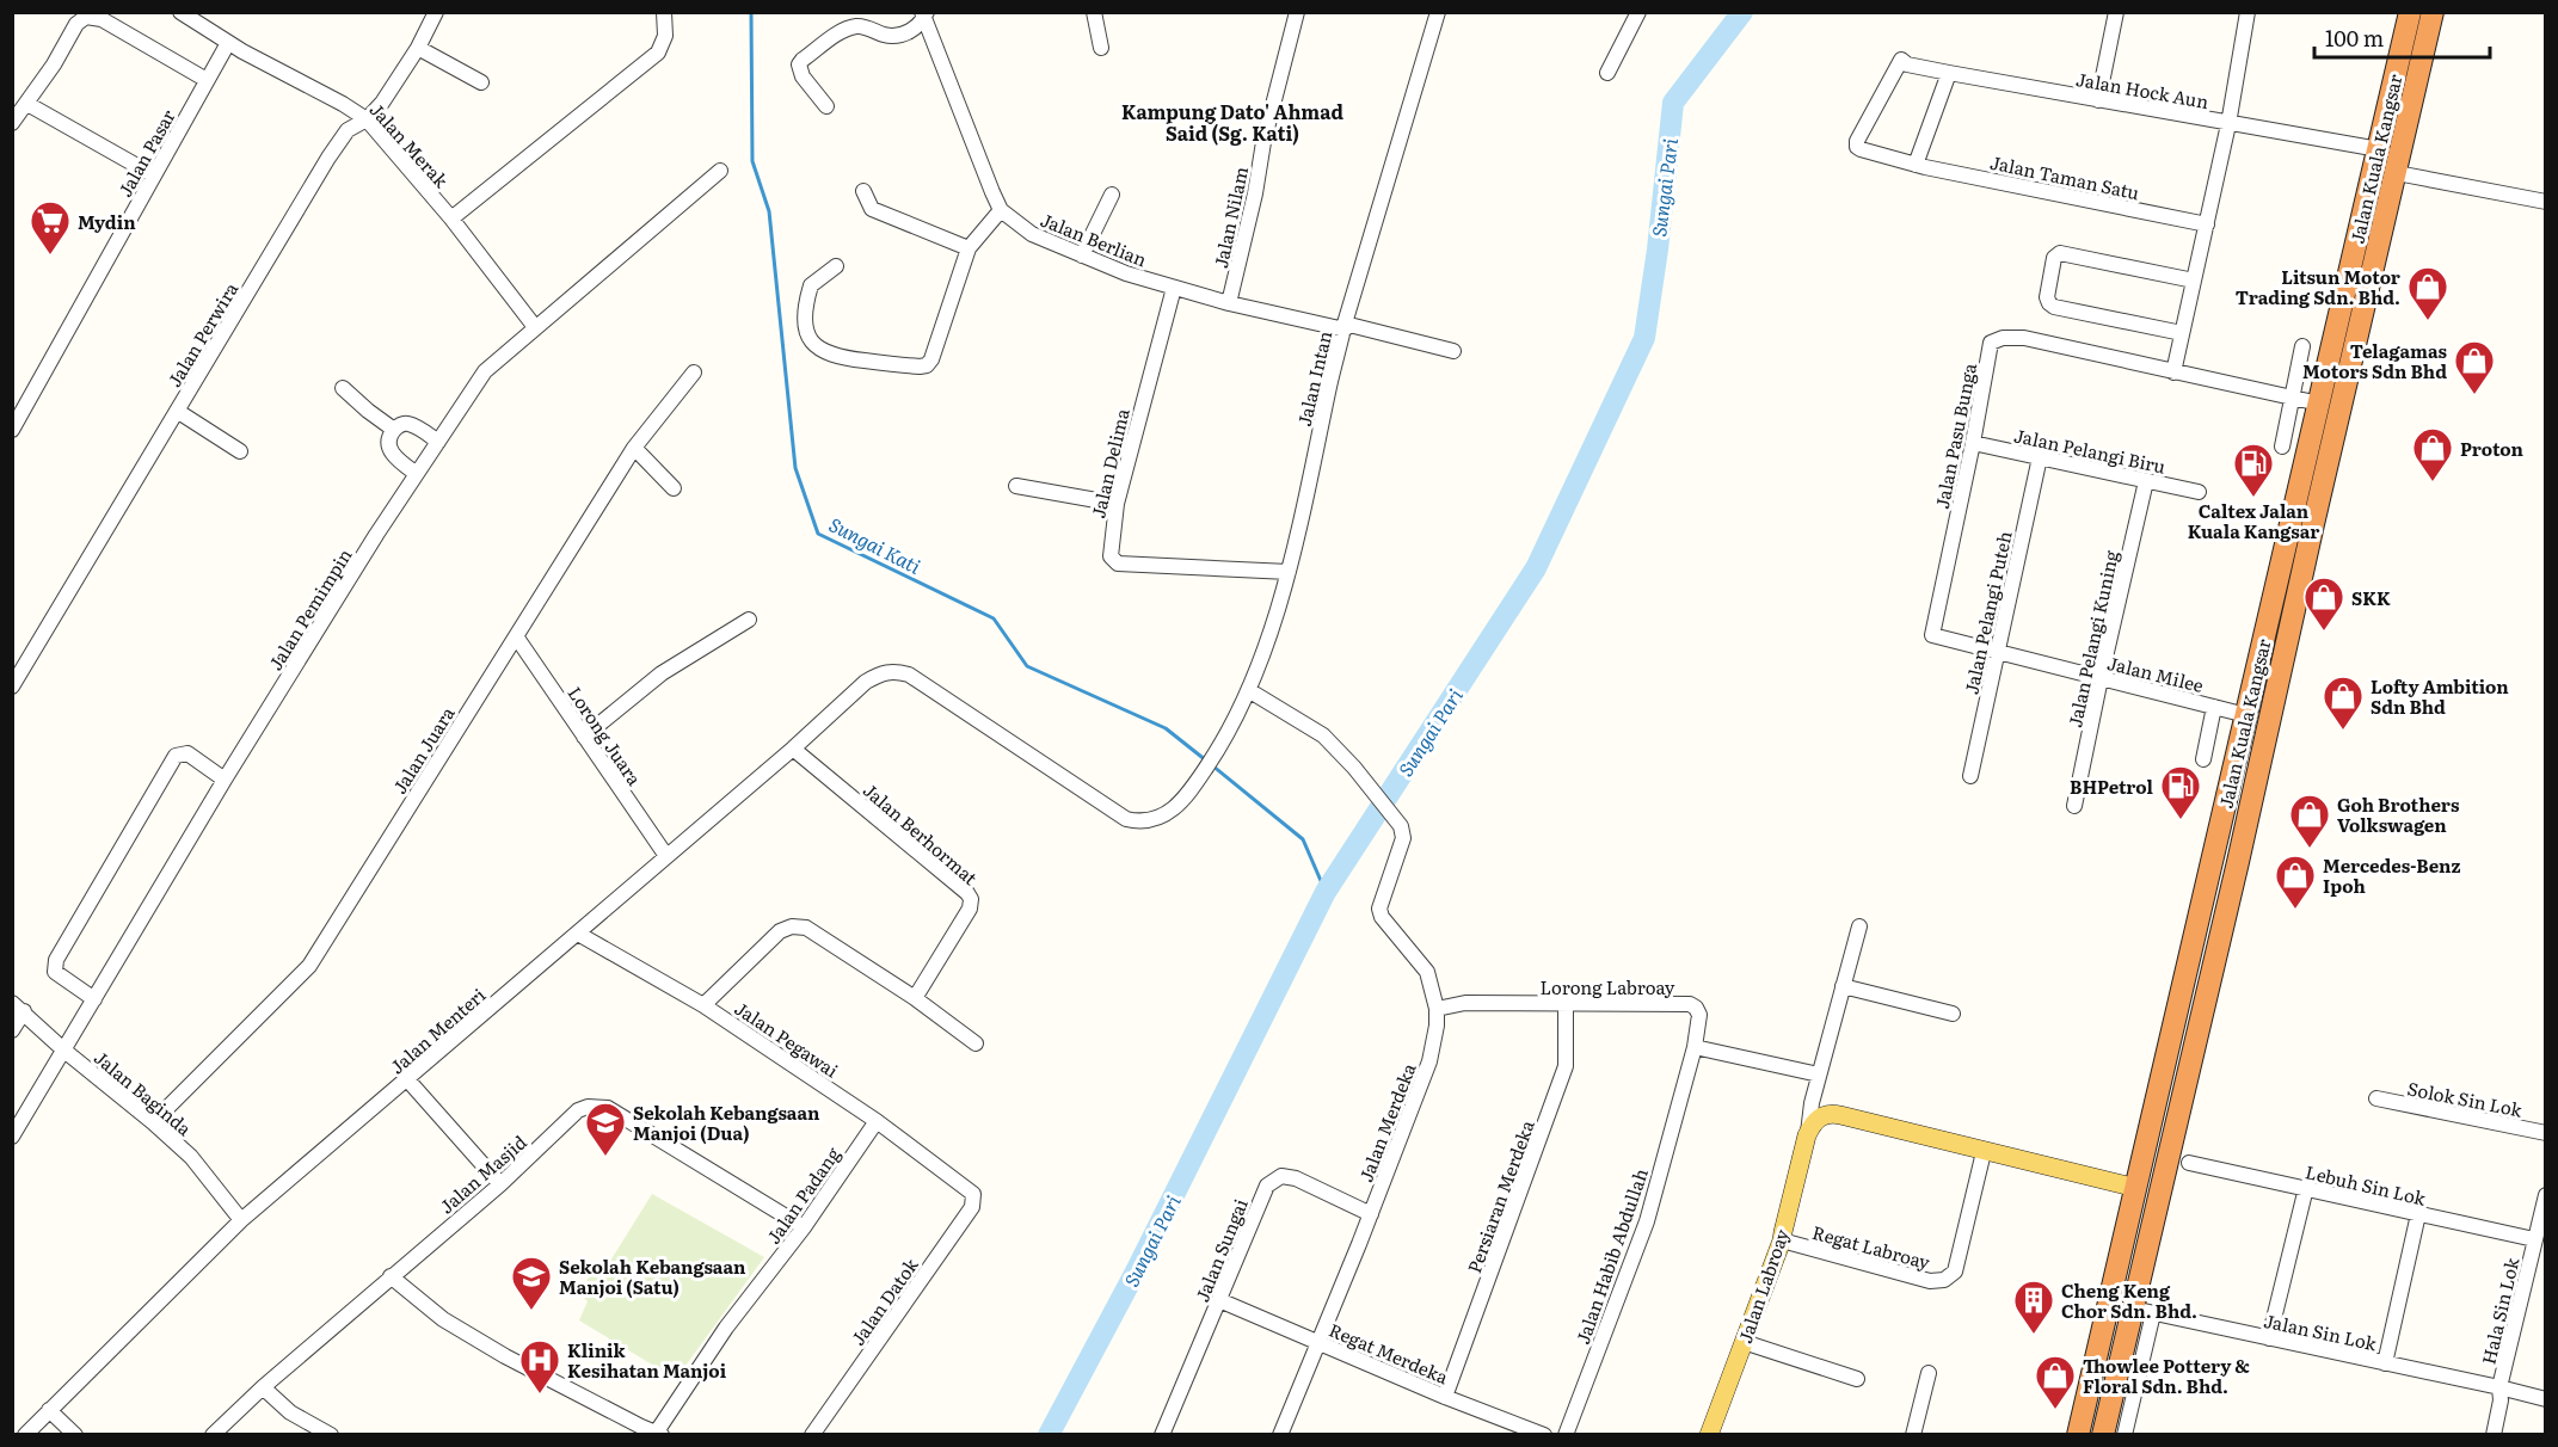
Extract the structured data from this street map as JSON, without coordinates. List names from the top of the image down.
{
  "streets": {
    "highway": ["Jalan Kuala Kangsar"],
    "main road": ["Jalan Labroay"],
    "street": [
      "Jalan Hock Aun",
      "Jalan Merak",
      "Jalan Pasar",
      "Jalan Taman Satu",
      "Jalan Nilam",
      "Jalan Berlian",
      "Jalan Perwira",
      "Jalan Intan",
      "Jalan Pasu Bunga",
      "Jalan Pelangi Biru",
      "Jalan Delima",
      "Jalan Pemimpin",
      "Jalan Pelangi Puteh",
      "Jalan Pelangi Kuning",
      "Jalan Milee",
      "Lorong Juara",
      "Jalan Juara",
      "Jalan Berhormat",
      "Lorong Labroay",
      "Jalan Menteri",
      "Jalan Pegawai",
      "Jalan Baginda",
      "Solok Sin Lok",
      "Jalan Merdeka",
      "Jalan Masjid",
      "Lebuh Sin Lok",
      "Jalan Padang",
      "Persiaran Merdeka",
      "Regat Labroay",
      "Jalan Sungai",
      "Jalan Habib Abdullah",
      "Jalan Datok",
      "Hala Sin Lok",
      "Jalan Sin Lok",
      "Regat Merdeka"
    ]
  },
  "crossings": [
    ["Jalan Hock Aun", "Jalan Kuala Kangsar"],
    ["Jalan Hock Aun", "Jalan Taman Satu"],
    ["Jalan Merak", "Jalan Pasar"],
    ["Jalan Merak", "Jalan Perwira"],
    ["Jalan Merak", "Jalan Pemimpin"],
    ["Jalan Kuala Kangsar", "Jalan Pasu Bunga"],
    ["Jalan Kuala Kangsar", "Jalan Milee"],
    ["Jalan Kuala Kangsar", "Jalan Sin Lok"],
    ["Jalan Nilam", "Jalan Berlian"],
    ["Jalan Berlian", "Jalan Intan"],
    ["Jalan Berlian", "Jalan Delima"],
    ["Jalan Intan", "Jalan Delima"],
    ["Jalan Intan", "Jalan Menteri"],
    ["Jalan Intan", "Jalan Merdeka"],
    ["Jalan Pasu Bunga", "Jalan Pelangi Biru"],
    ["Jalan Pasu Bunga", "Jalan Milee"],
    ["Jalan Pelangi Biru", "Jalan Pelangi Puteh"],
    ["Jalan Pelangi Biru", "Jalan Pelangi Kuning"],
    ["Jalan Pemimpin", "Jalan Baginda"],
    ["Jalan Pelangi Puteh", "Jalan Milee"],
    ["Jalan Pelangi Kuning", "Jalan Milee"],
    ["Lorong Juara", "Jalan Juara"],
    ["Lorong Juara", "Jalan Menteri"],
    ["Jalan Juara", "Jalan Baginda"],
    ["Jalan Berhormat", "Jalan Menteri"],
    ["Lorong Labroay", "Jalan Merdeka"],
    ["Lorong Labroay", "Persiaran Merdeka"],
    ["Lorong Labroay", "Jalan Habib Abdullah"],
    ["Jalan Menteri", "Jalan Pegawai"],
    ["Jalan Menteri", "Jalan Baginda"],
    ["Jalan Pegawai", "Jalan Padang"],
    ["Jalan Pegawai", "Jalan Datok"],
    ["Jalan Merdeka", "Jalan Sungai"],
    ["Jalan Merdeka", "Regat Merdeka"],
    ["Jalan Masjid", "Jalan Padang"],
    ["Lebuh Sin Lok", "Hala Sin Lok"],
    ["Persiaran Merdeka", "Regat Merdeka"],
    ["Regat Labroay", "Jalan Labroay"],
    ["Jalan Sungai", "Regat Merdeka"],
    ["Hala Sin Lok", "Jalan Sin Lok"]
  ],
  "districts": ["Kampung Dato' Ahmad Said (Sg. Kati)"],
  "water": ["Sungai Pari", "Sungai Kati"],
  "places": {
    "supermarket": ["Mydin"],
    "shop": [
      "Litsun Motor Trading Sdn. Bhd.",
      "Telagamas Motors Sdn Bhd",
      "Proton",
      "SKK",
      "Lofty Ambition Sdn Bhd",
      "Goh Brothers Volkswagen",
      "Mercedes-Benz Ipoh",
      "Thowlee Pottery & Floral Sdn. Bhd."
    ],
    "fuel station": ["Caltex Jalan Kuala Kangsar", "BHPetrol"],
    "school or university": ["Sekolah Kebangsaan Manjoi (Dua)", "Sekolah Kebangsaan Manjoi (Satu)"],
    "building": ["Cheng Keng Chor Sdn. Bhd."],
    "hospital": ["Klinik Kesihatan Manjoi"]
  },
  "scale_bar": "100 m"
}
